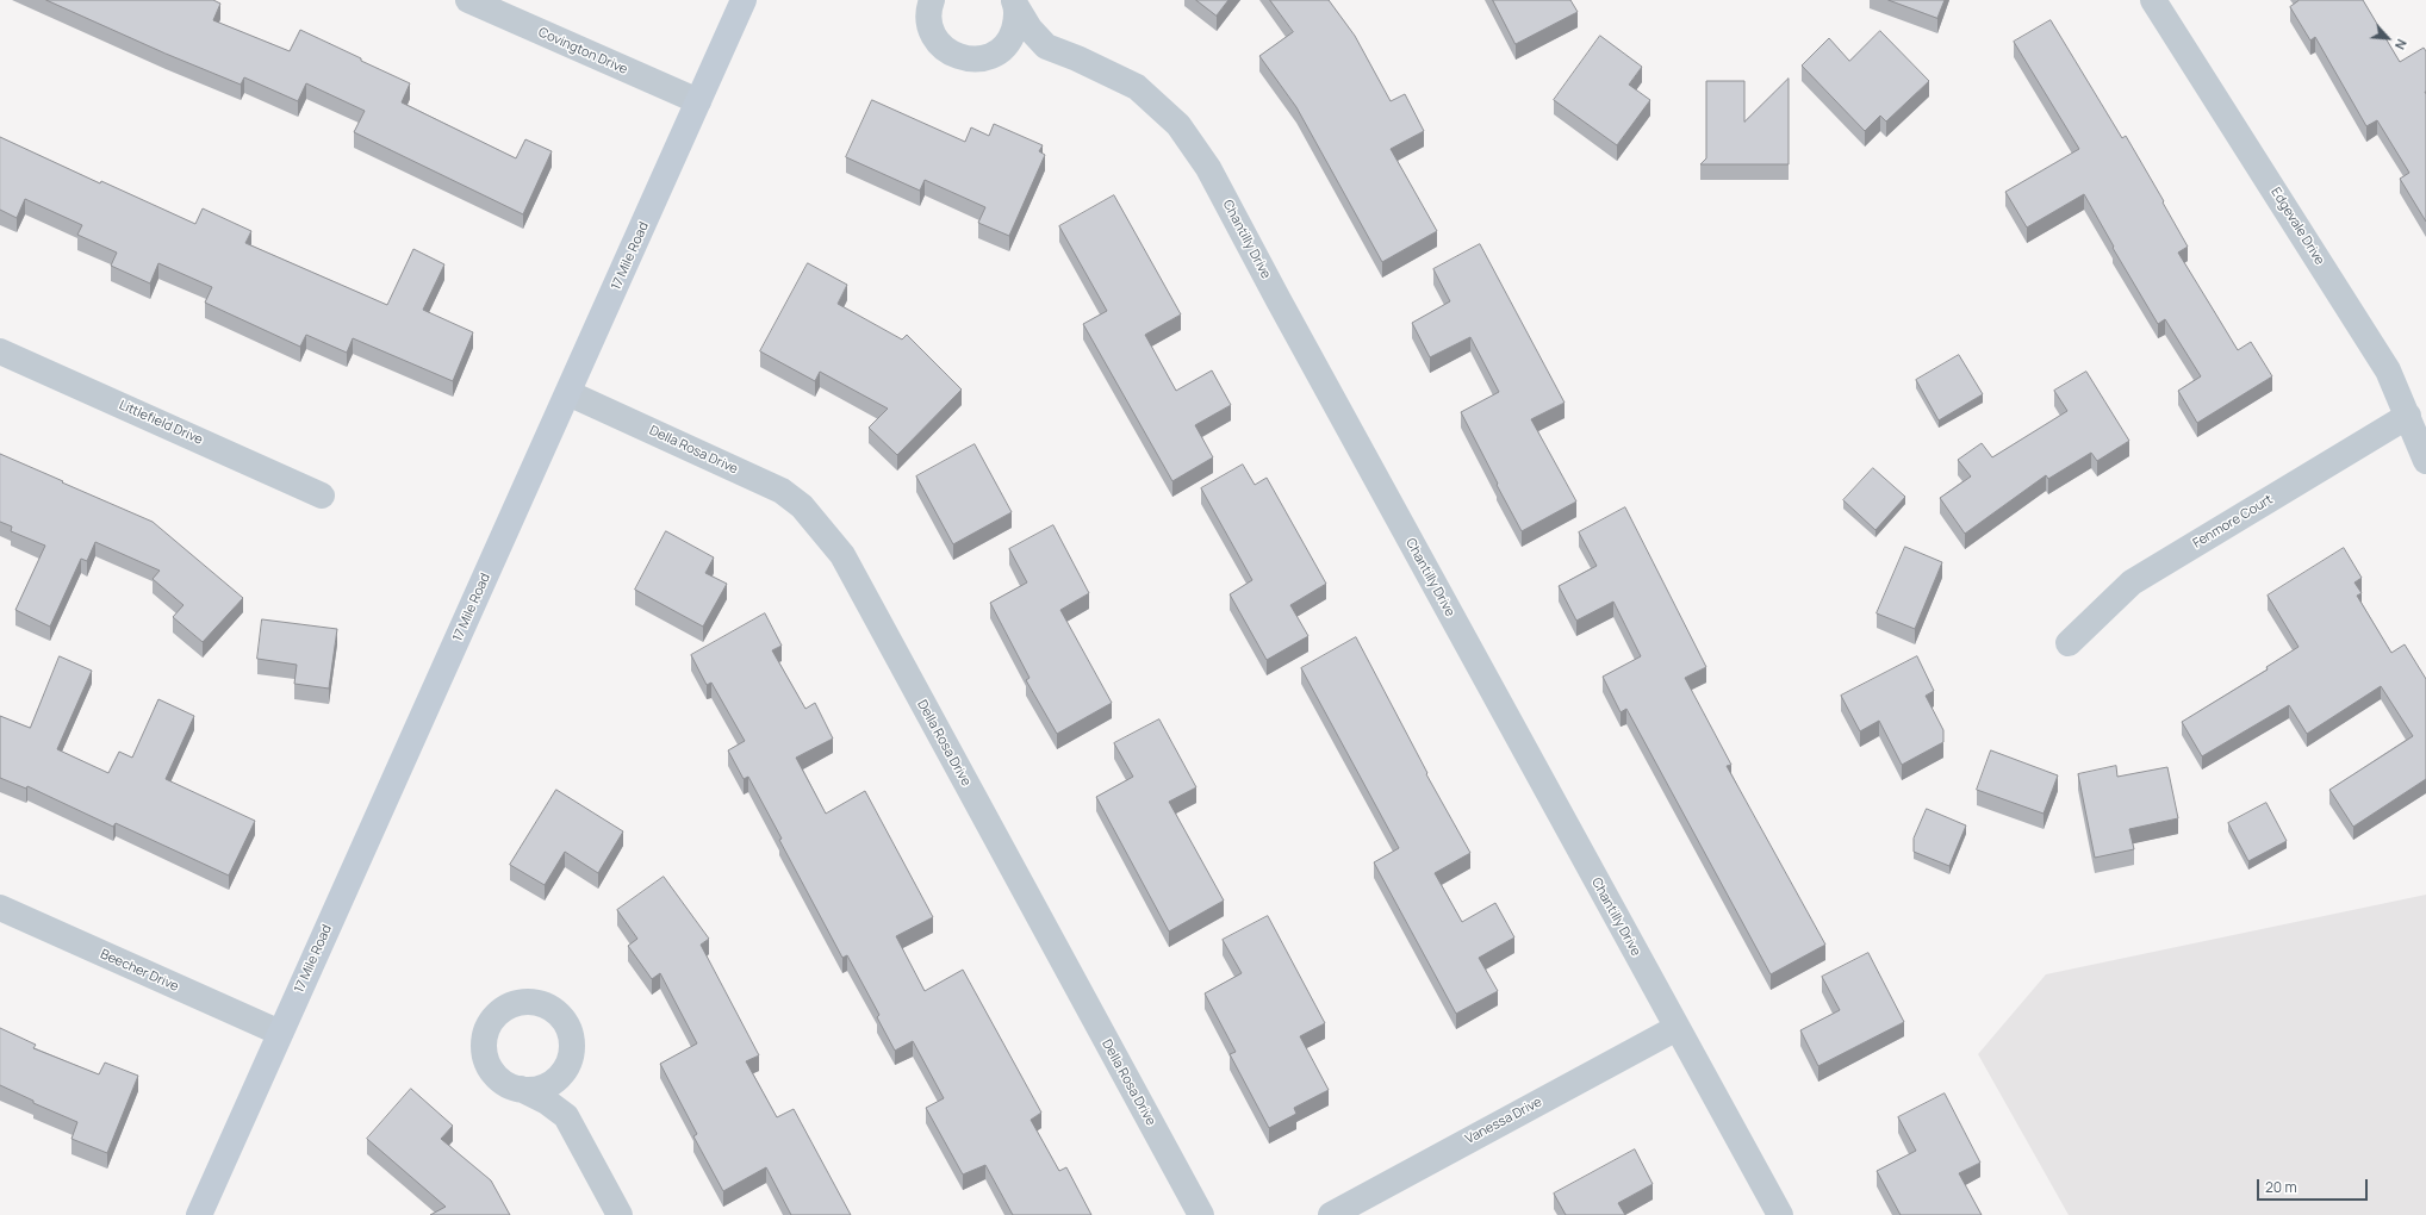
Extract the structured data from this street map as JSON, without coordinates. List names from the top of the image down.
{
  "streets": {
    "street": [
      "Covington Drive",
      "Edgevale Drive",
      "Chantilly Drive",
      "17 Mile Road",
      "Littlefield Drive",
      "Della Rosa Drive",
      "Fenmore Court",
      "Beecher Drive",
      "Vanessa Drive"
    ]
  },
  "crossings": [
    ["Covington Drive", "17 Mile Road"],
    ["Edgevale Drive", "Fenmore Court"],
    ["Chantilly Drive", "Vanessa Drive"],
    ["17 Mile Road", "Della Rosa Drive"],
    ["17 Mile Road", "Beecher Drive"]
  ],
  "scale_bar": "20 m",
  "north": "bottom right"
}
